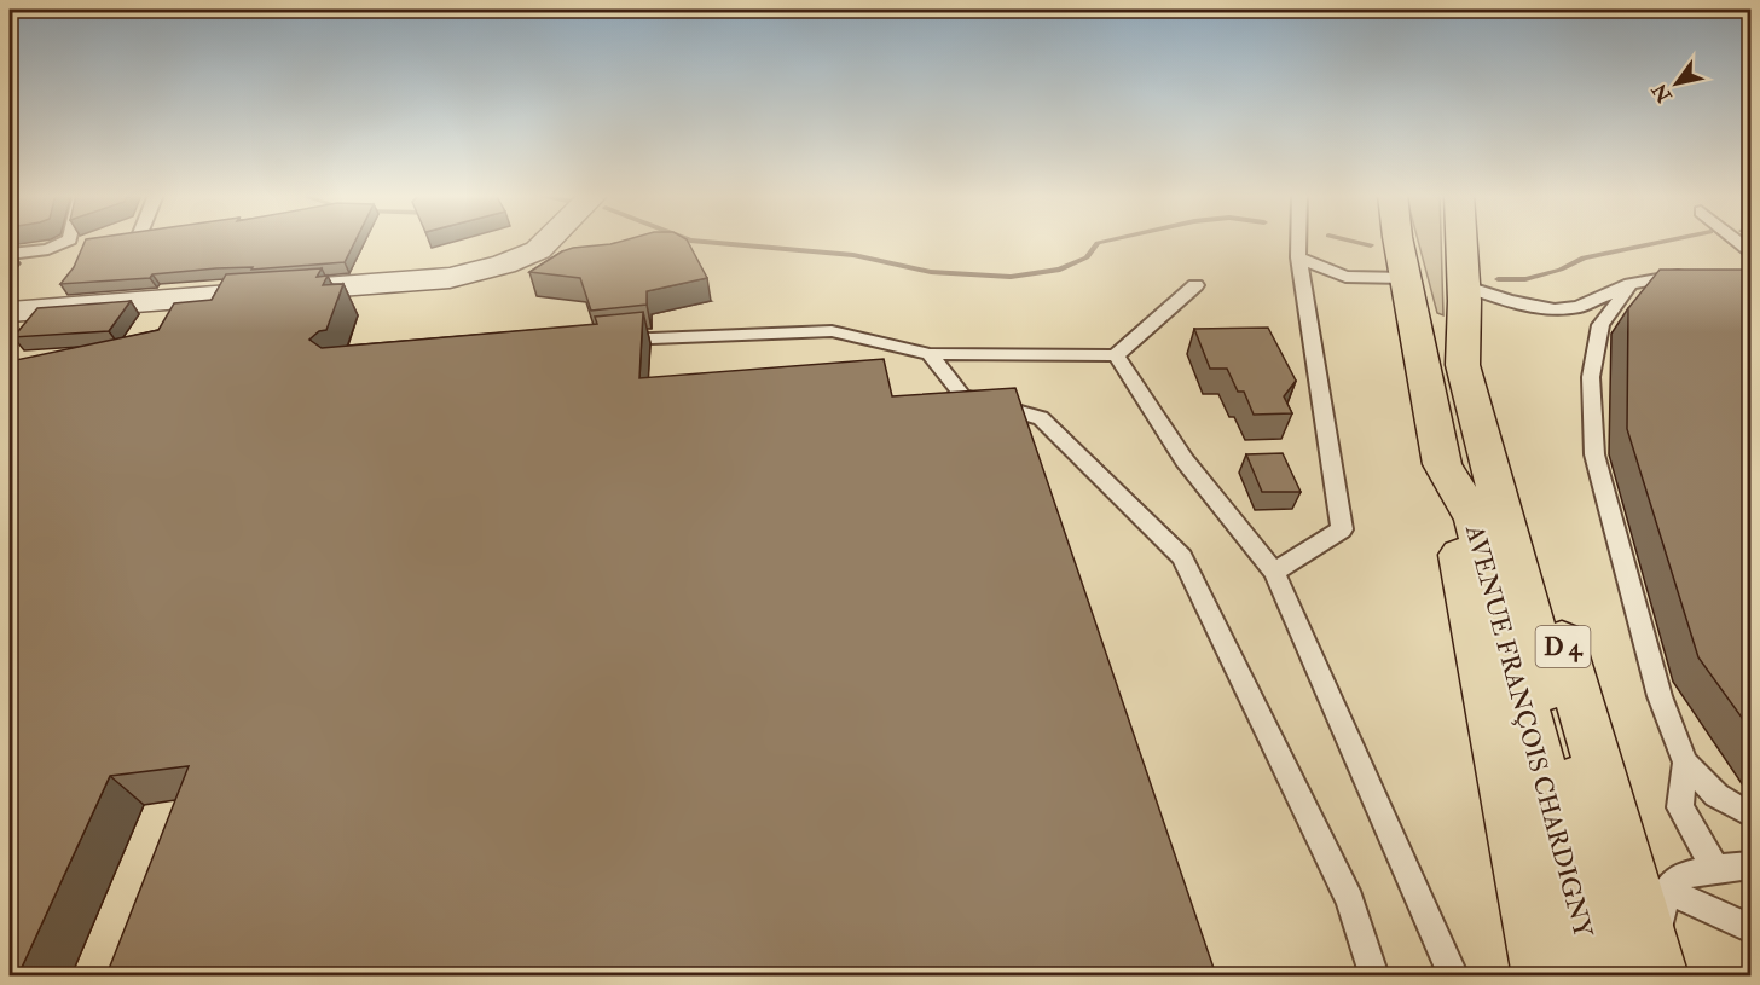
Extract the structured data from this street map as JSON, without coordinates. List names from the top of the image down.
{
  "streets": {
    "main road": ["D 4", "AVENUE FRANÇOIS CHARDIGNY"]
  },
  "crossings": [
    ["D 4", "AVENUE FRANÇOIS CHARDIGNY"]
  ],
  "north": "bottom left"
}
